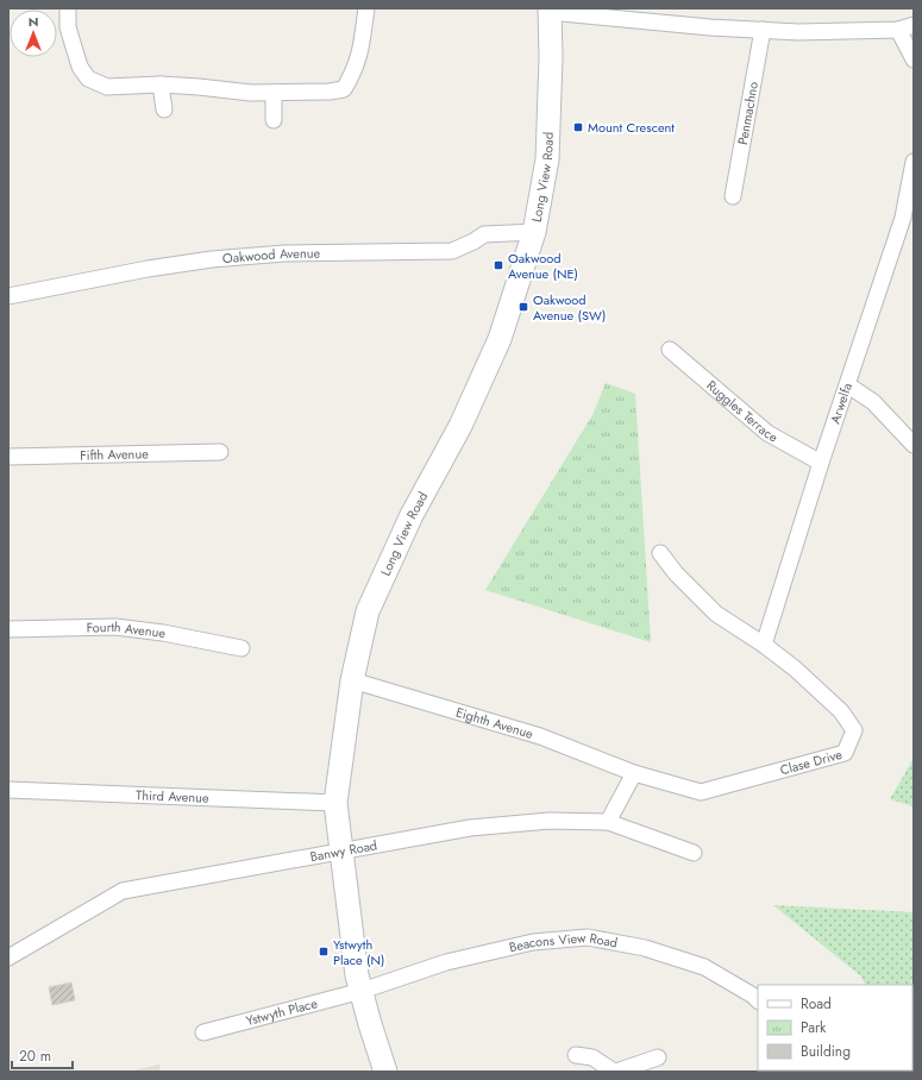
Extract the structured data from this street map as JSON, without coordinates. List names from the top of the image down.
{
  "streets": {
    "street": [
      "Penmachno",
      "Long View Road",
      "Oakwood Avenue",
      "Arwelfa",
      "Ruggles Terrace",
      "Fifth Avenue",
      "Fourth Avenue",
      "Eighth Avenue",
      "Clase Drive",
      "Third Avenue",
      "Banwy Road",
      "Beacons View Road",
      "Ystwyth Place"
    ]
  },
  "crossings": [
    ["Long View Road", "Oakwood Avenue"],
    ["Long View Road", "Eighth Avenue"],
    ["Long View Road", "Third Avenue"],
    ["Long View Road", "Banwy Road"],
    ["Long View Road", "Beacons View Road"],
    ["Long View Road", "Ystwyth Place"],
    ["Arwelfa", "Ruggles Terrace"],
    ["Arwelfa", "Clase Drive"],
    ["Eighth Avenue", "Clase Drive"],
    ["Beacons View Road", "Ystwyth Place"]
  ],
  "places": {
    "transit": [
      "Mount Crescent",
      "Oakwood Avenue (NE)",
      "Oakwood Avenue (SW)",
      "Ystwyth Place (N)"
    ]
  },
  "legend": ["Road", "Park", "Building"],
  "scale_bar": "20 m",
  "north": "top"
}
